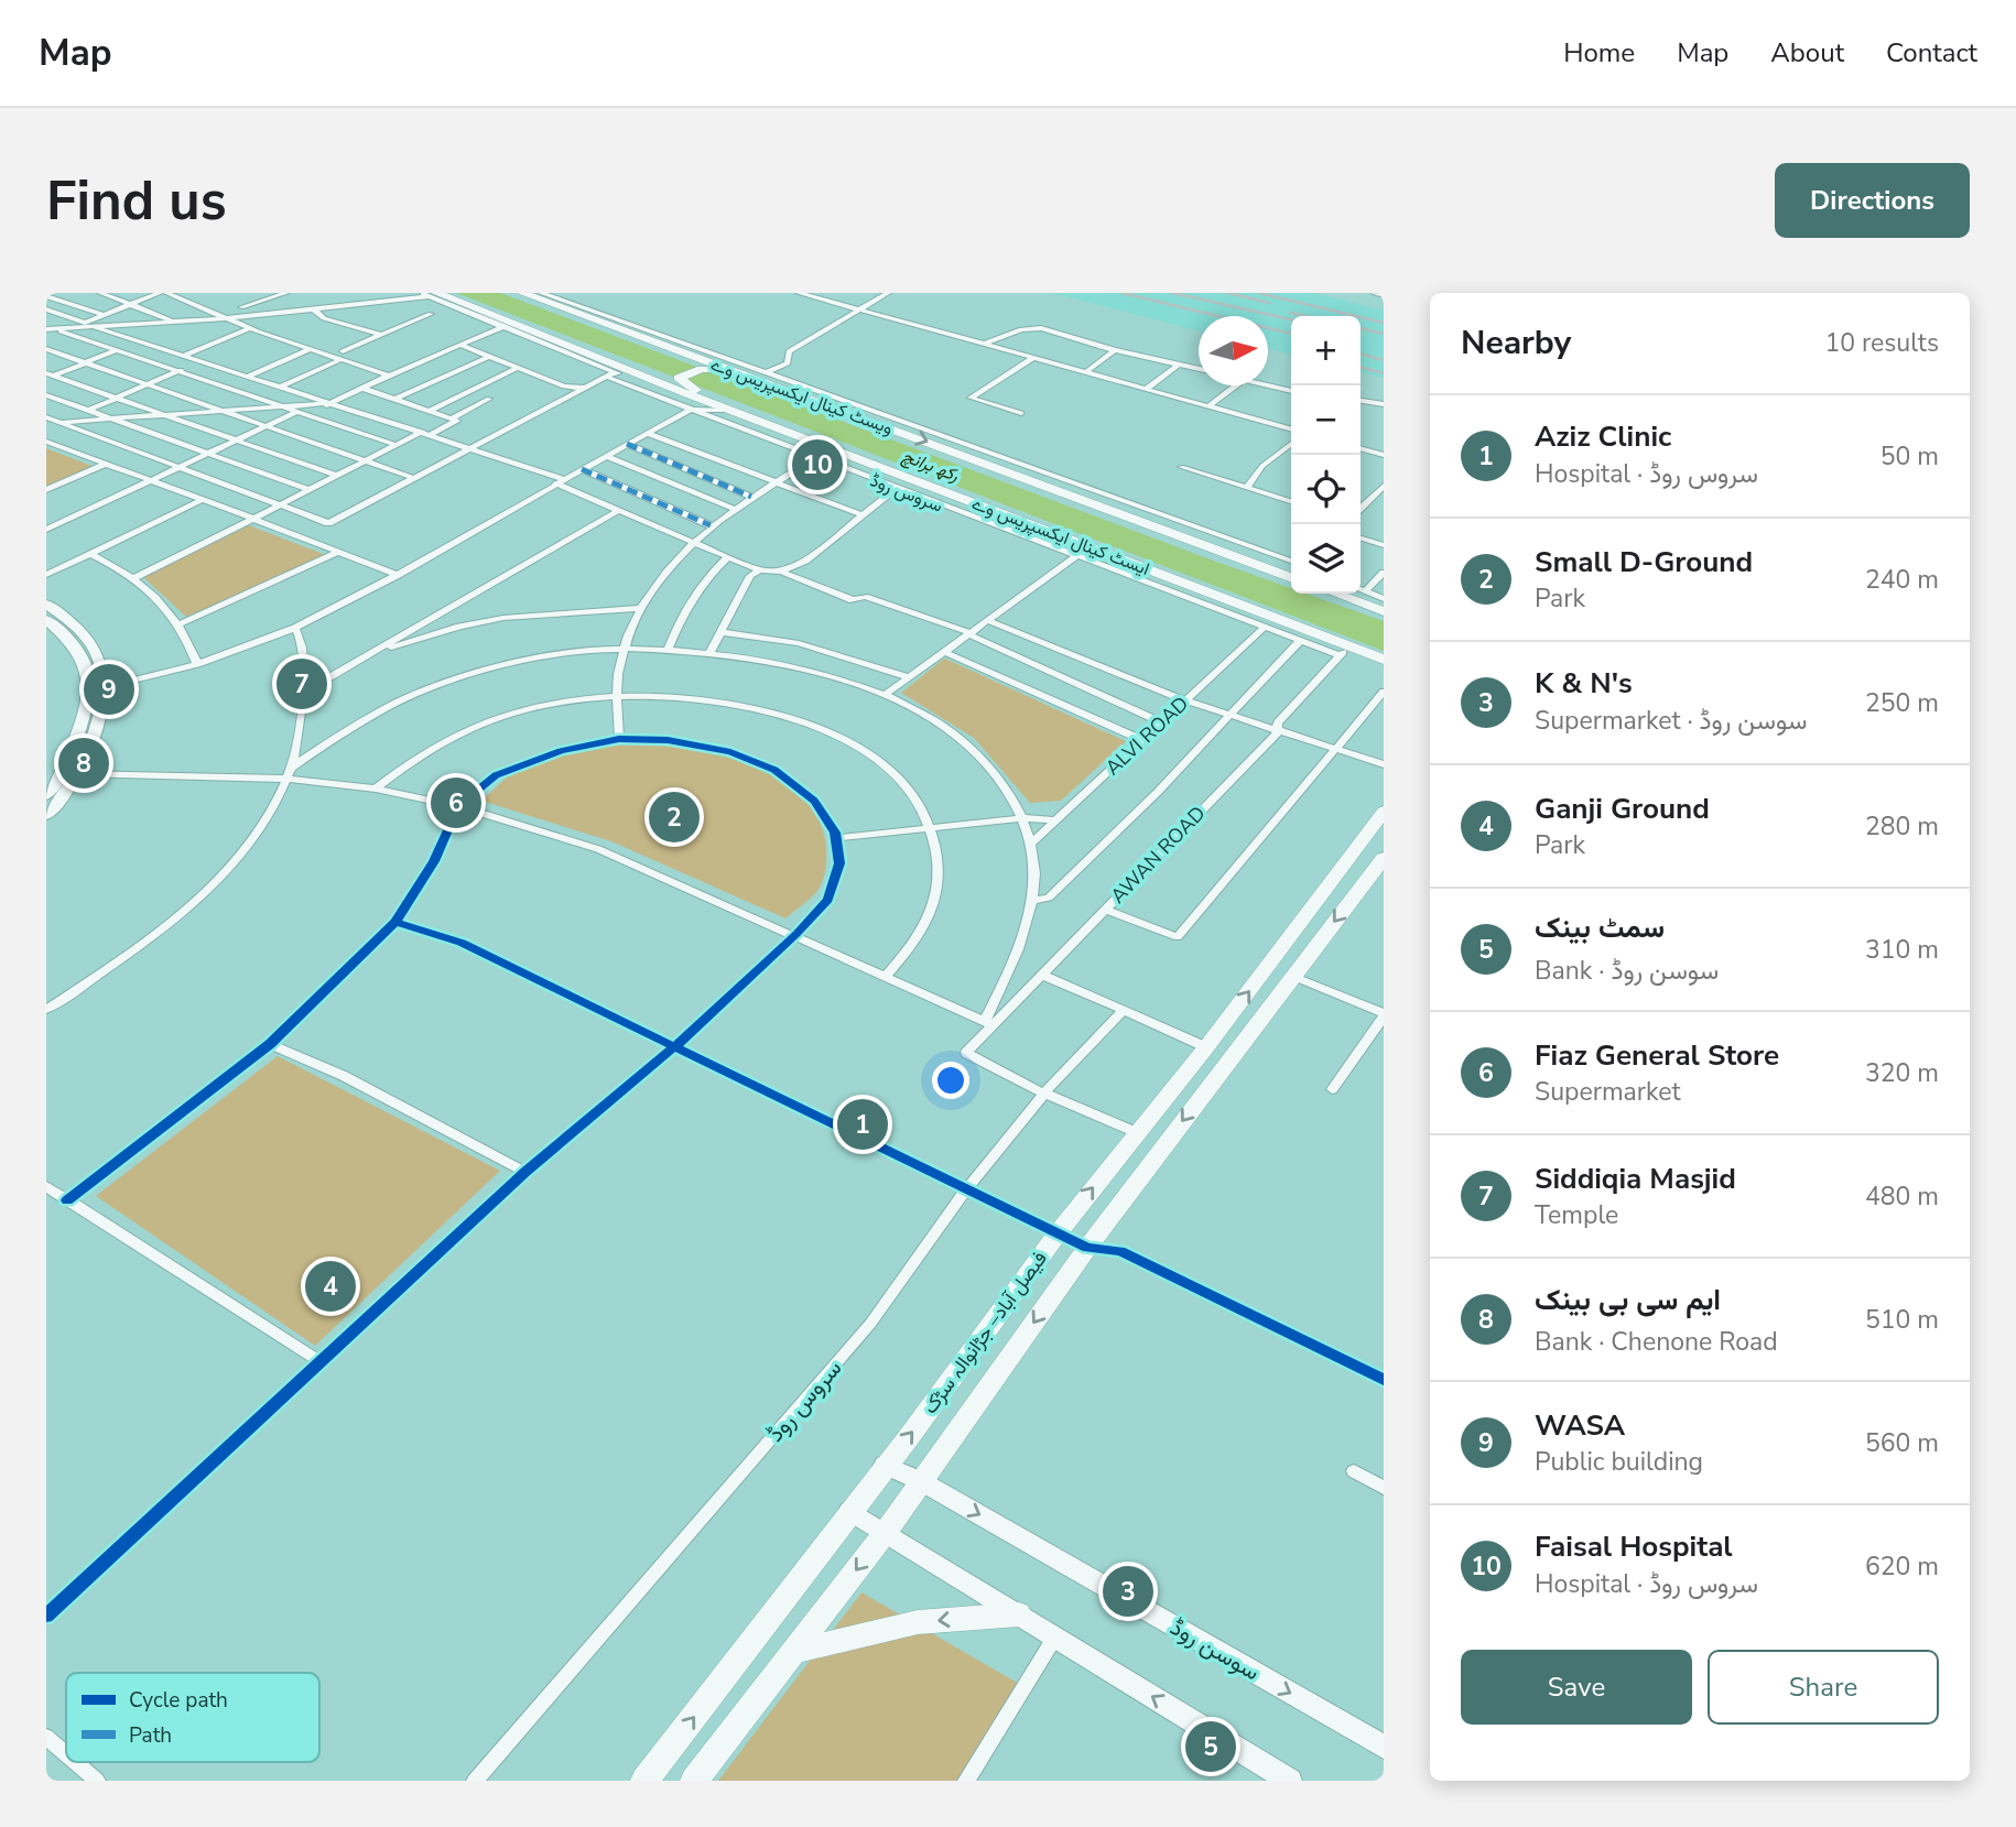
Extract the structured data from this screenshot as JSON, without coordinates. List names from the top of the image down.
{
  "streets": {
    "main road": ["ویسٹ کینال ایکسپریس وے", "ایسٹ کینال ایکسپریس وے", "فیصل آباد– جڑانوالہ سڑک"],
    "street": [
      "سروس روڈ",
      "ALVI ROAD",
      "AWAN ROAD",
      "سوسن روڈ"
    ]
  },
  "crossings": [
    ["سروس روڈ", "ALVI ROAD"],
    ["سروس روڈ", "AWAN ROAD"],
    ["فیصل آباد– جڑانوالہ سڑک", "سوسن روڈ"]
  ],
  "water": ["رکھ برانچ"],
  "legend": ["Cycle path", "Path"],
  "north": "right",
  "page": {
    "header": "Map",
    "nav": [
      "Home",
      "Map",
      "About",
      "Contact"
    ],
    "buttons": [
      "Directions",
      ["Save", "Share"]
    ],
    "title": "Find us",
    "heading": ["Nearby", "10 results"],
    "map_buttons": ["+", "−"],
    "list": [
      {
        "mark": "1",
        "name": "Aziz Clinic",
        "note": "Hospital · سروس روڈ",
        "value": "50 m"
      },
      {
        "mark": "2",
        "name": "Small D-Ground",
        "note": "Park",
        "value": "240 m"
      },
      {
        "mark": "3",
        "name": "K & N's",
        "note": "Supermarket · سوسن روڈ",
        "value": "250 m"
      },
      {
        "mark": "4",
        "name": "Ganji Ground",
        "note": "Park",
        "value": "280 m"
      },
      {
        "mark": "5",
        "name": "سمٹ بینک",
        "note": "Bank · سوسن روڈ",
        "value": "310 m"
      },
      {
        "mark": "6",
        "name": "Fiaz General Store",
        "note": "Supermarket",
        "value": "320 m"
      },
      {
        "mark": "7",
        "name": "Siddiqia Masjid",
        "note": "Temple",
        "value": "480 m"
      },
      {
        "mark": "8",
        "name": "ایم سی بی بینک",
        "note": "Bank · Chenone Road",
        "value": "510 m"
      },
      {
        "mark": "9",
        "name": "WASA",
        "note": "Public building",
        "value": "560 m"
      },
      {
        "mark": "10",
        "name": "Faisal Hospital",
        "note": "Hospital · سروس روڈ",
        "value": "620 m"
      }
    ],
    "pins": [
      "10",
      "7",
      "9",
      "8",
      "6",
      "2",
      "1",
      "4",
      "3",
      "5"
    ]
  }
}
